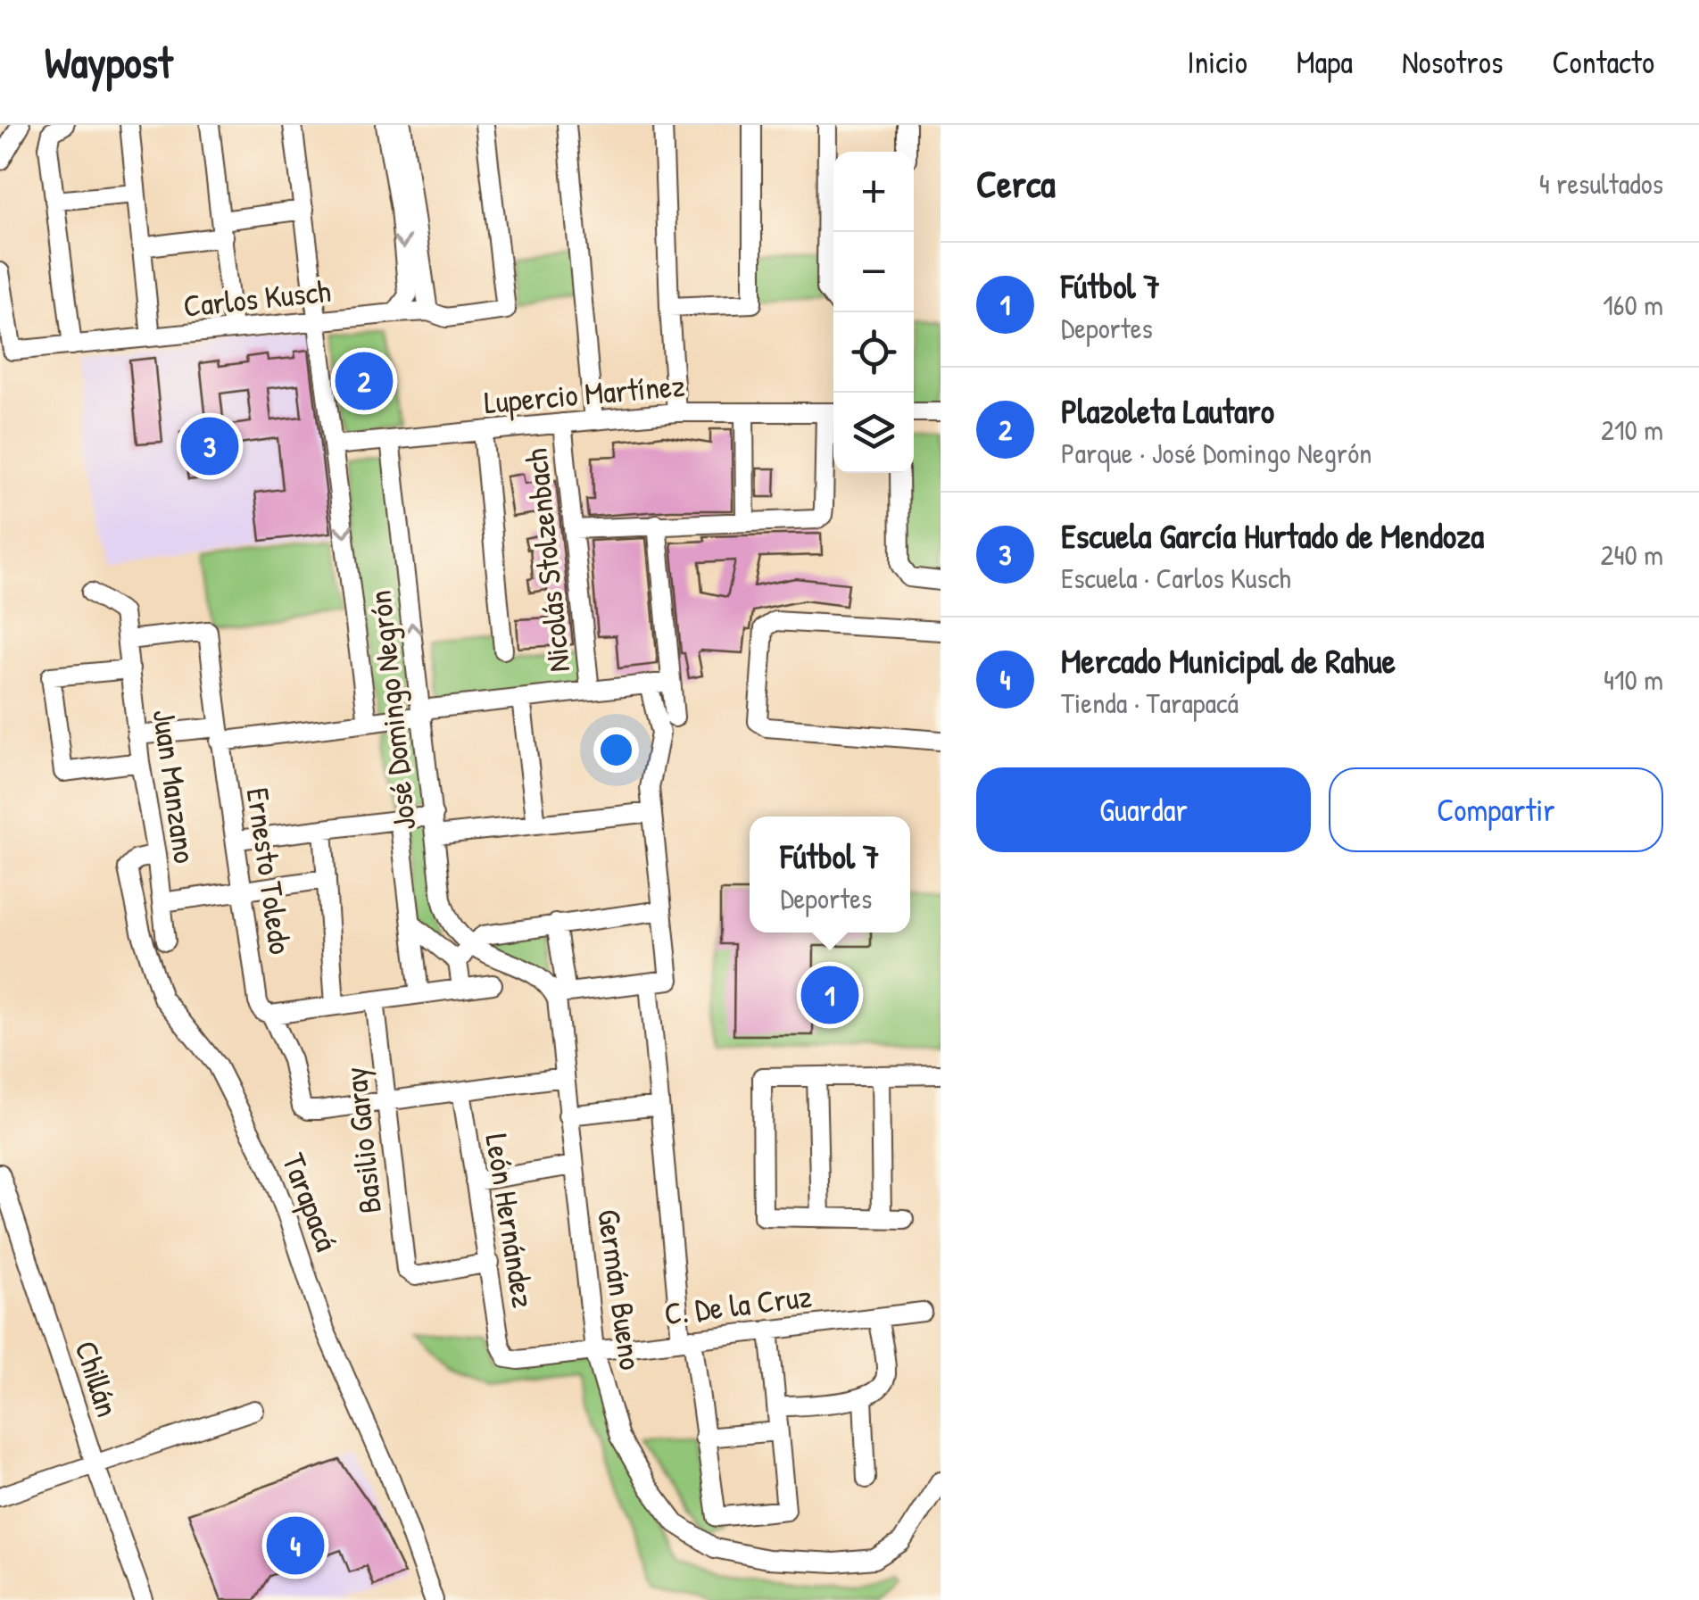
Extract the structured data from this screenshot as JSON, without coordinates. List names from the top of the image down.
{
  "streets": {
    "street": [
      "Carlos Kusch",
      "Lupercio Martínez",
      "Nicolás Stolzenbach",
      "José Domingo Negrón",
      "Juan Manzano",
      "Ernesto Toledo",
      "Basilio Garay",
      "Tarapacá",
      "León Hernández",
      "Germán Bueno",
      "C. De la Cruz",
      "Chillán"
    ]
  },
  "crossings": [
    ["Carlos Kusch", "José Domingo Negrón"],
    ["Lupercio Martínez", "Nicolás Stolzenbach"],
    ["Lupercio Martínez", "José Domingo Negrón"],
    ["Juan Manzano", "Ernesto Toledo"],
    ["Juan Manzano", "Tarapacá"],
    ["Ernesto Toledo", "Basilio Garay"],
    ["Basilio Garay", "León Hernández"],
    ["León Hernández", "C. De la Cruz"],
    ["Germán Bueno", "C. De la Cruz"]
  ],
  "page": {
    "header": "Waypost",
    "nav": [
      "Inicio",
      "Mapa",
      "Nosotros",
      "Contacto"
    ],
    "heading": ["Cerca", "4 resultados"],
    "map_buttons": ["+", "−"],
    "list": [
      {
        "mark": "1",
        "name": "Fútbol 7",
        "note": "Deportes",
        "value": "160 m"
      },
      {
        "mark": "2",
        "name": "Plazoleta Lautaro",
        "note": "Parque · José Domingo Negrón",
        "value": "210 m"
      },
      {
        "mark": "3",
        "name": "Escuela García Hurtado de Mendoza",
        "note": "Escuela · Carlos Kusch",
        "value": "240 m"
      },
      {
        "mark": "4",
        "name": "Mercado Municipal de Rahue",
        "note": "Tienda · Tarapacá",
        "value": "410 m"
      }
    ],
    "pins": [
      "2",
      "3",
      "1",
      "4"
    ],
    "buttons": ["Guardar", "Compartir"],
    "popup": ["Fútbol 7", "Deportes"]
  }
}
